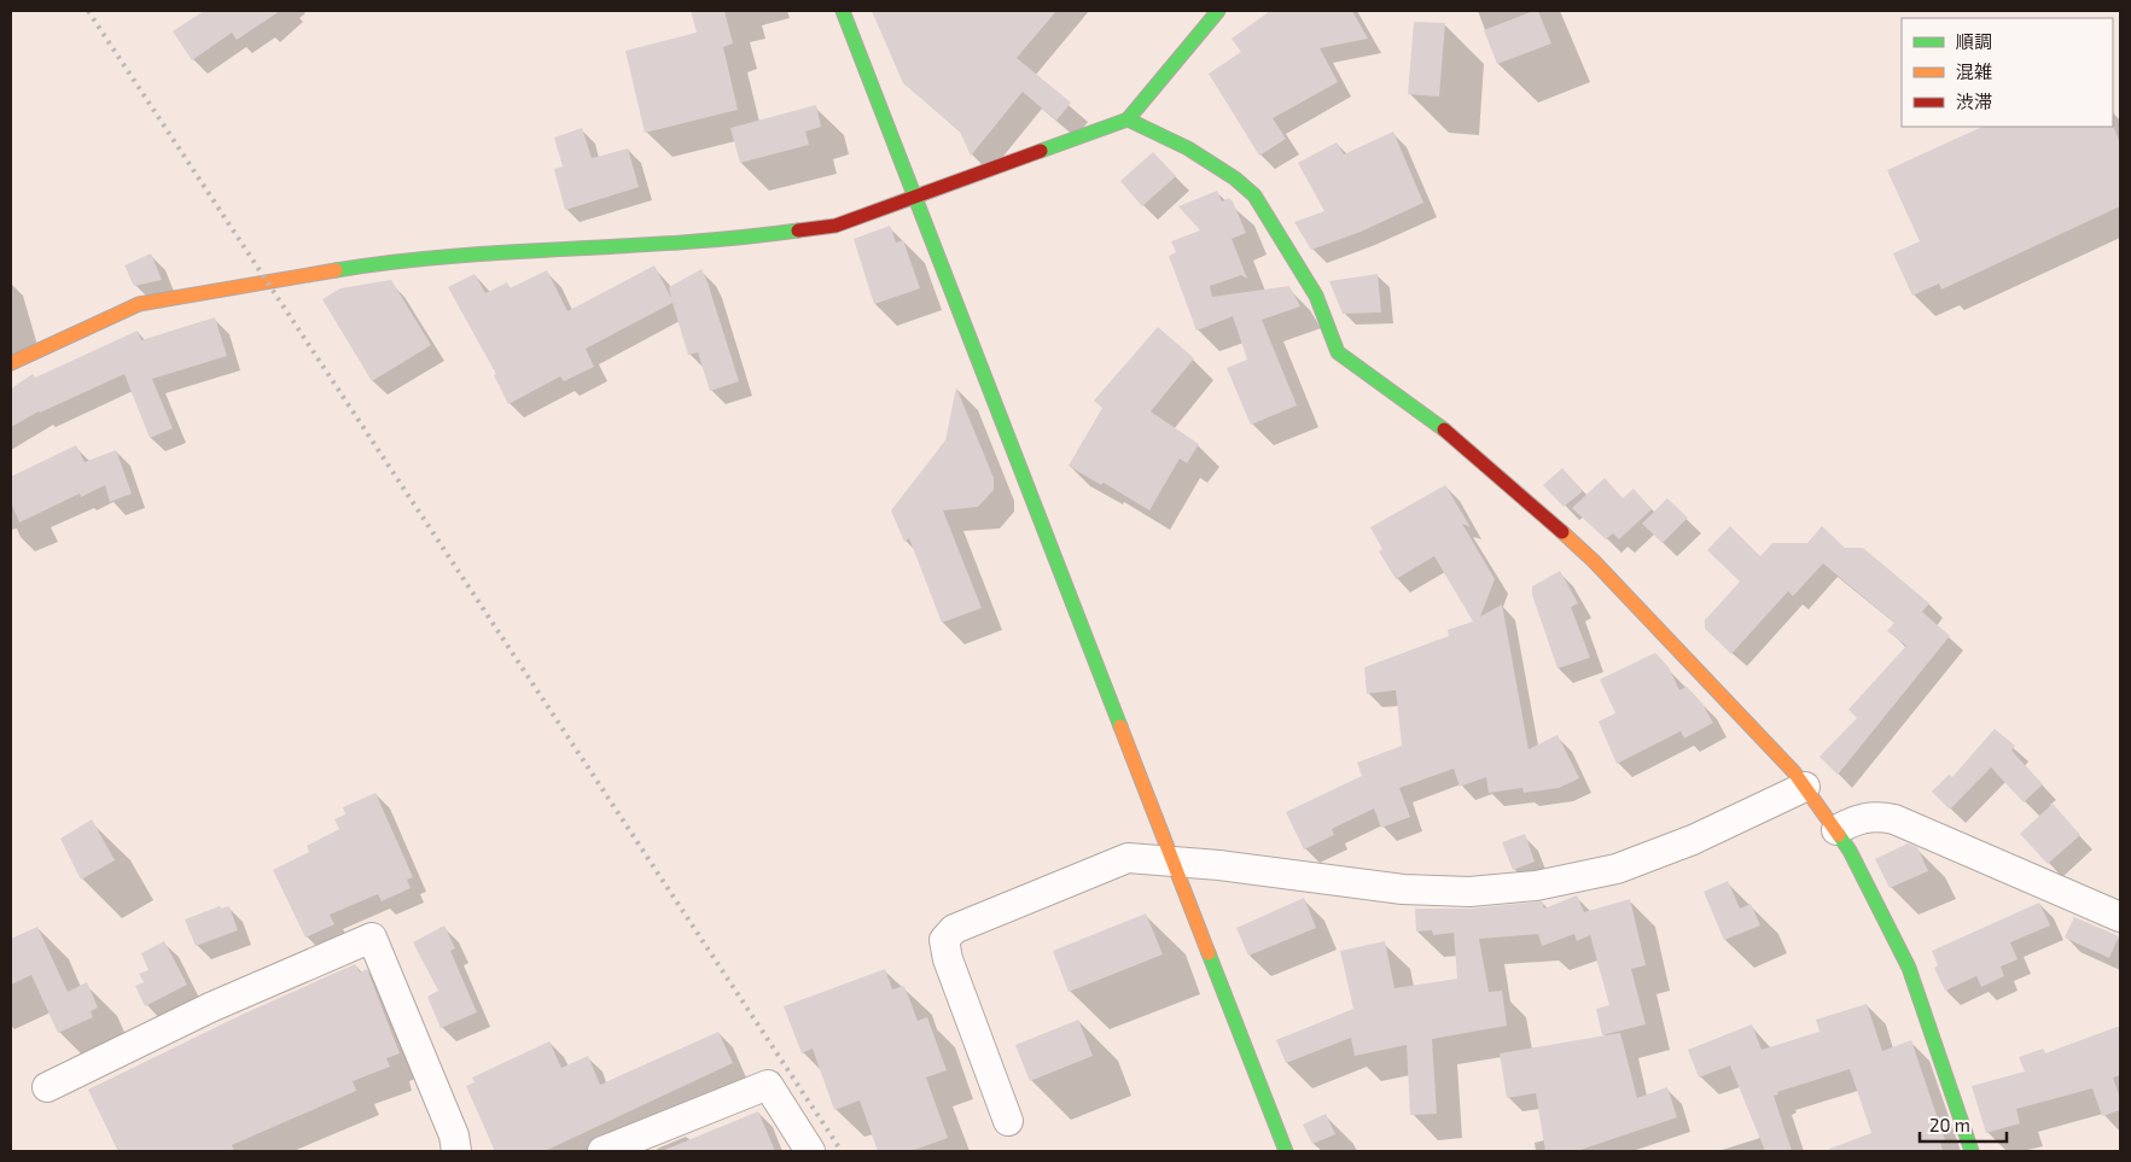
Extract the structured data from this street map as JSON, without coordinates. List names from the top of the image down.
{
  "legend": ["順調", "混雑", "渋滞"],
  "scale_bar": "20 m"
}
